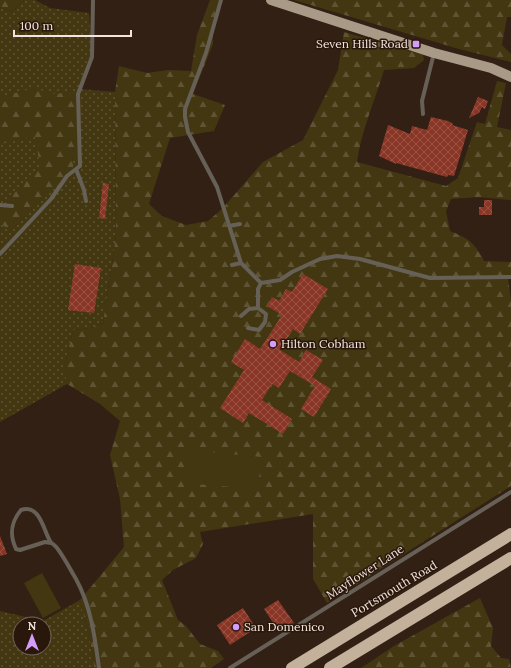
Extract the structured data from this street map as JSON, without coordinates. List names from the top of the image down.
{
  "streets": {
    "highway": ["Portsmouth Road"],
    "lane": ["Mayflower Lane"]
  },
  "places": {
    "transit": ["Seven Hills Road"],
    "other": ["Hilton Cobham", "San Domenico"]
  },
  "scale_bar": "100 m",
  "north": "top"
}
